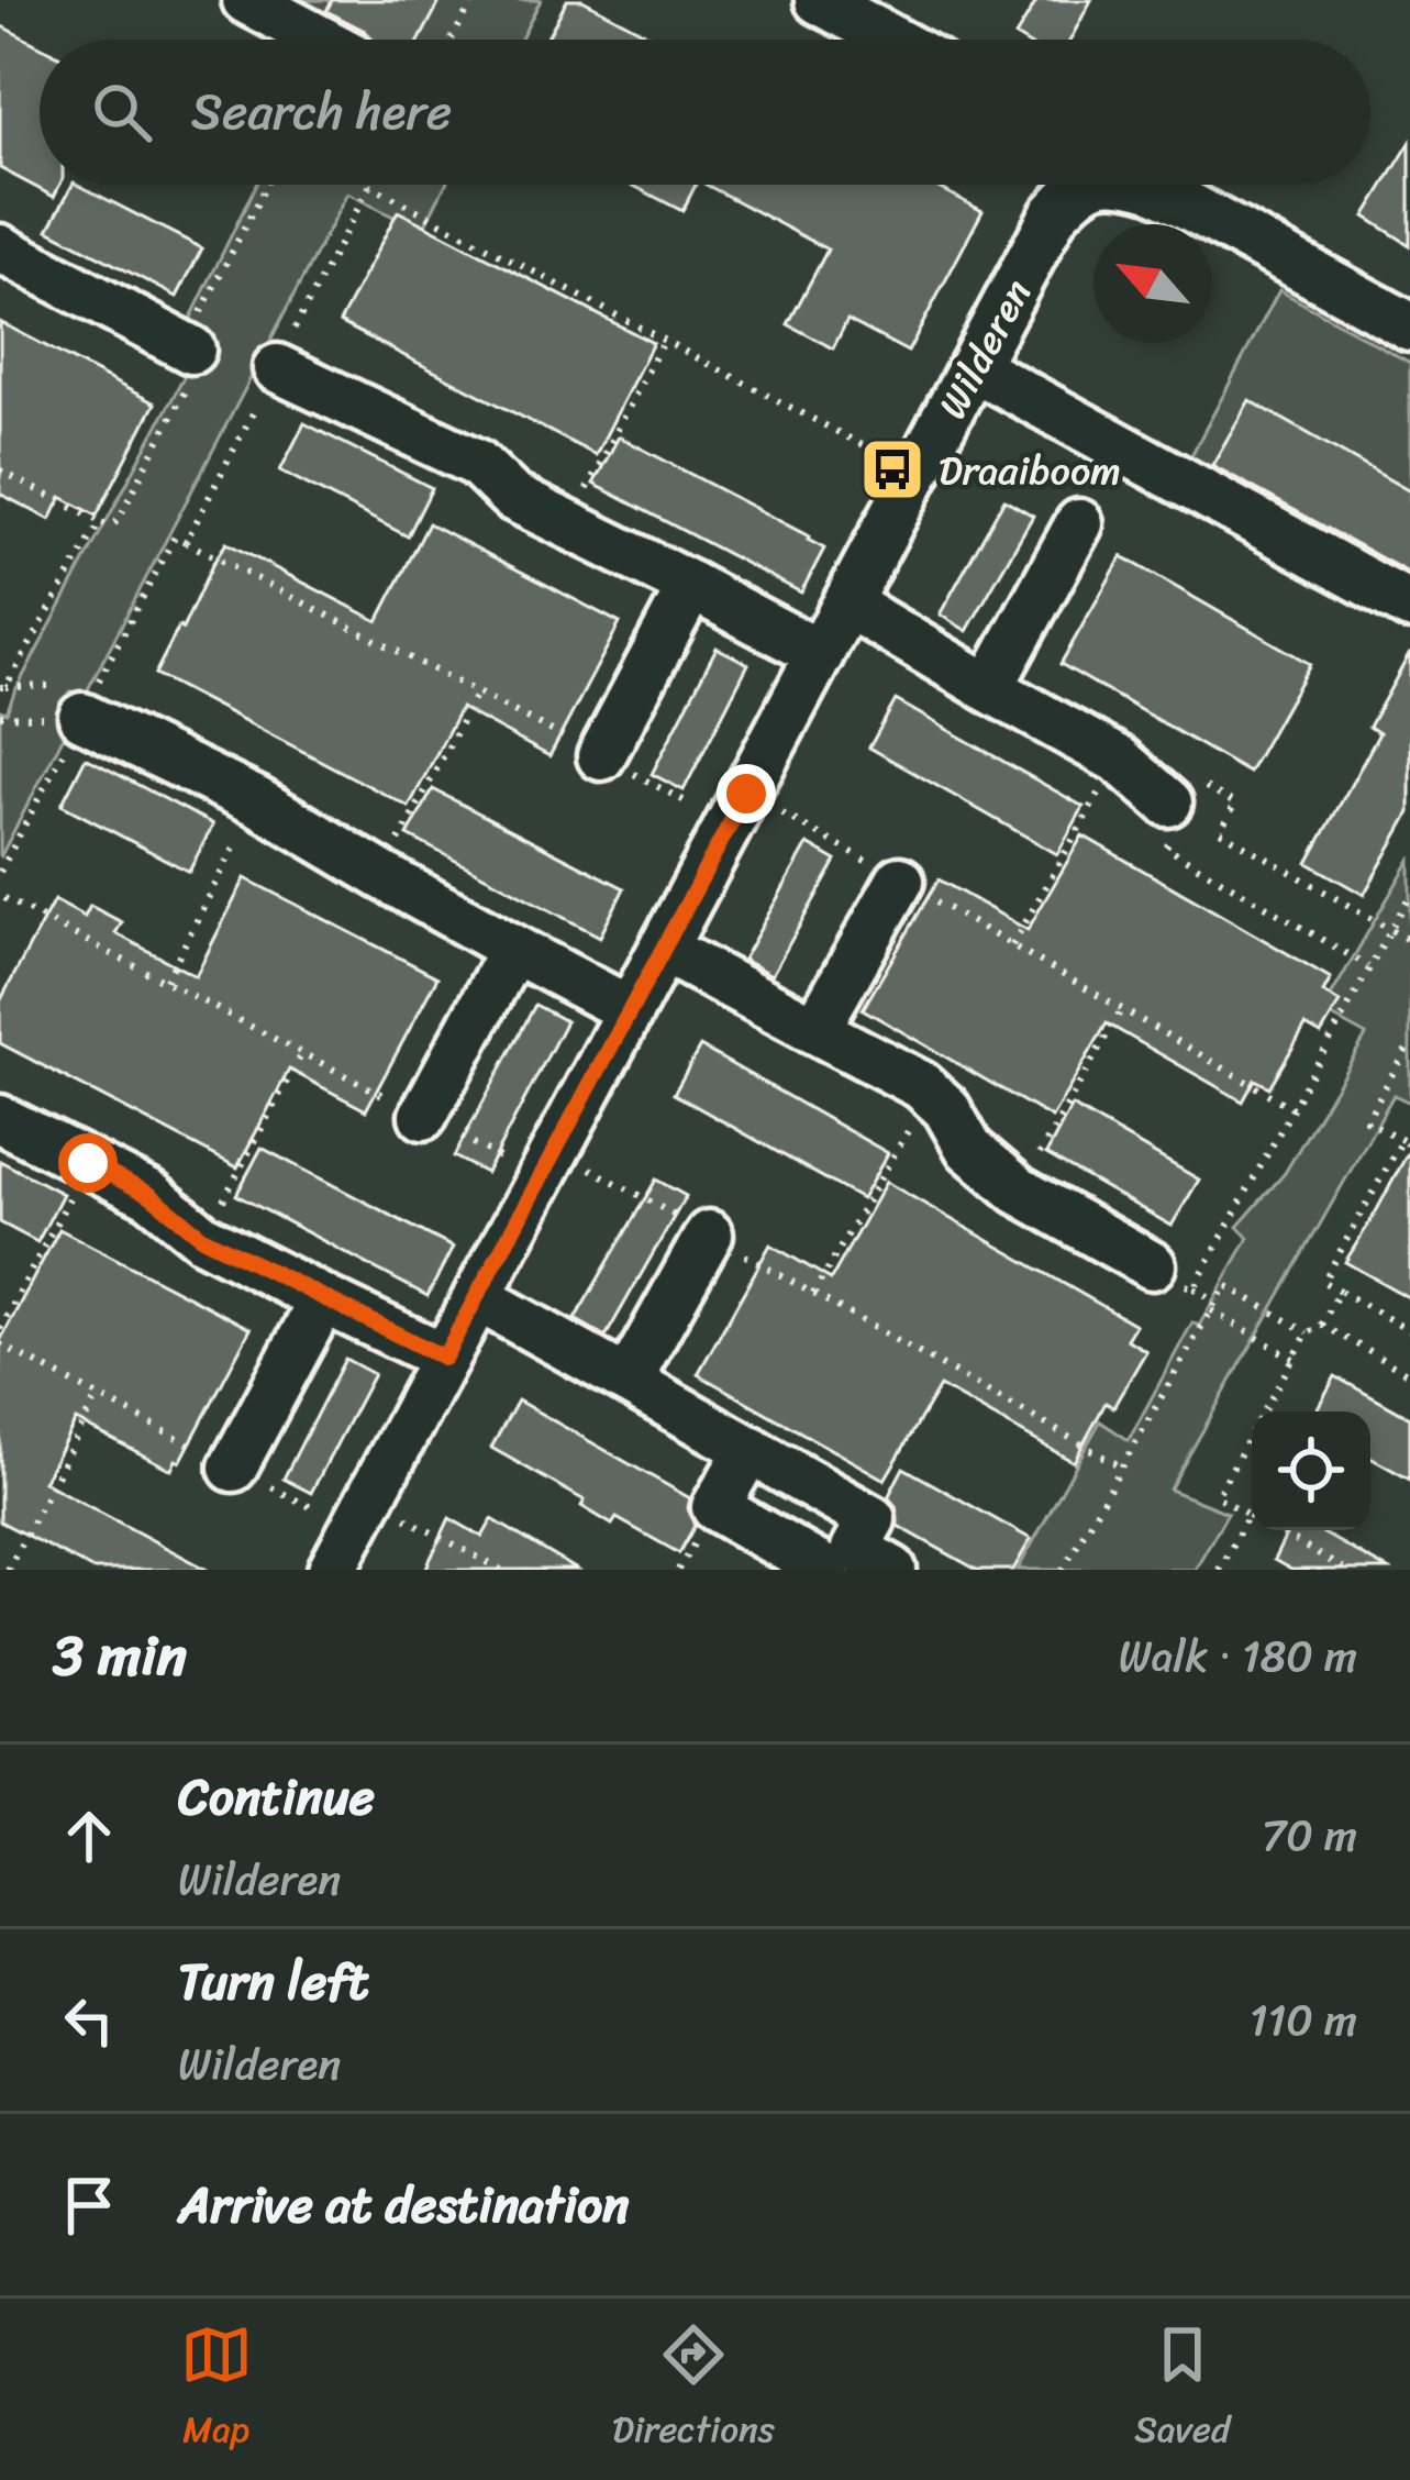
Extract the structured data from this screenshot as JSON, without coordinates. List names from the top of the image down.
{
  "streets": {
    "street": ["Wilderen"]
  },
  "places": {
    "bus stop": ["Draaiboom"]
  },
  "north": "top left",
  "page": {
    "search": "Search here",
    "heading": ["3 min", "Walk · 180 m"],
    "list": [
      ["Continue", "Wilderen", "70 m"],
      ["Turn left", "Wilderen", "110 m"],
      "Arrive at destination"
    ],
    "nav": ["Map", "Directions", "Saved"]
  }
}
